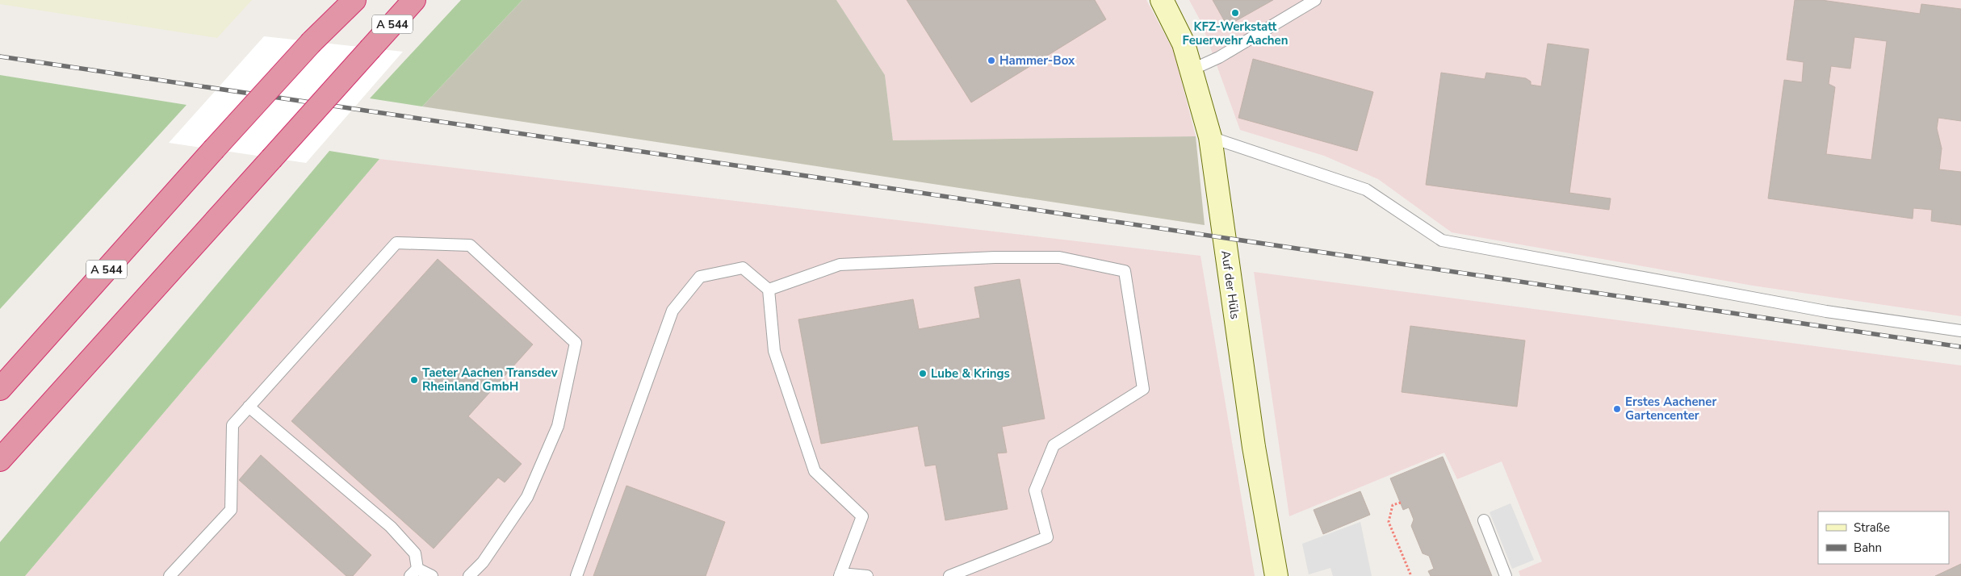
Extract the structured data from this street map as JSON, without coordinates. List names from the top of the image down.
{
  "streets": {
    "highway": ["A 544"],
    "street": ["Auf der Hüls"]
  },
  "places": [
    "KFZ-Werkstatt Feuerwehr Aachen",
    "Hammer-Box",
    "Lube & Krings",
    "Taeter Aachen Transdev Rheinland GmbH",
    "Erstes Aachener Gartencenter"
  ],
  "legend": ["Straße", "Bahn"]
}
